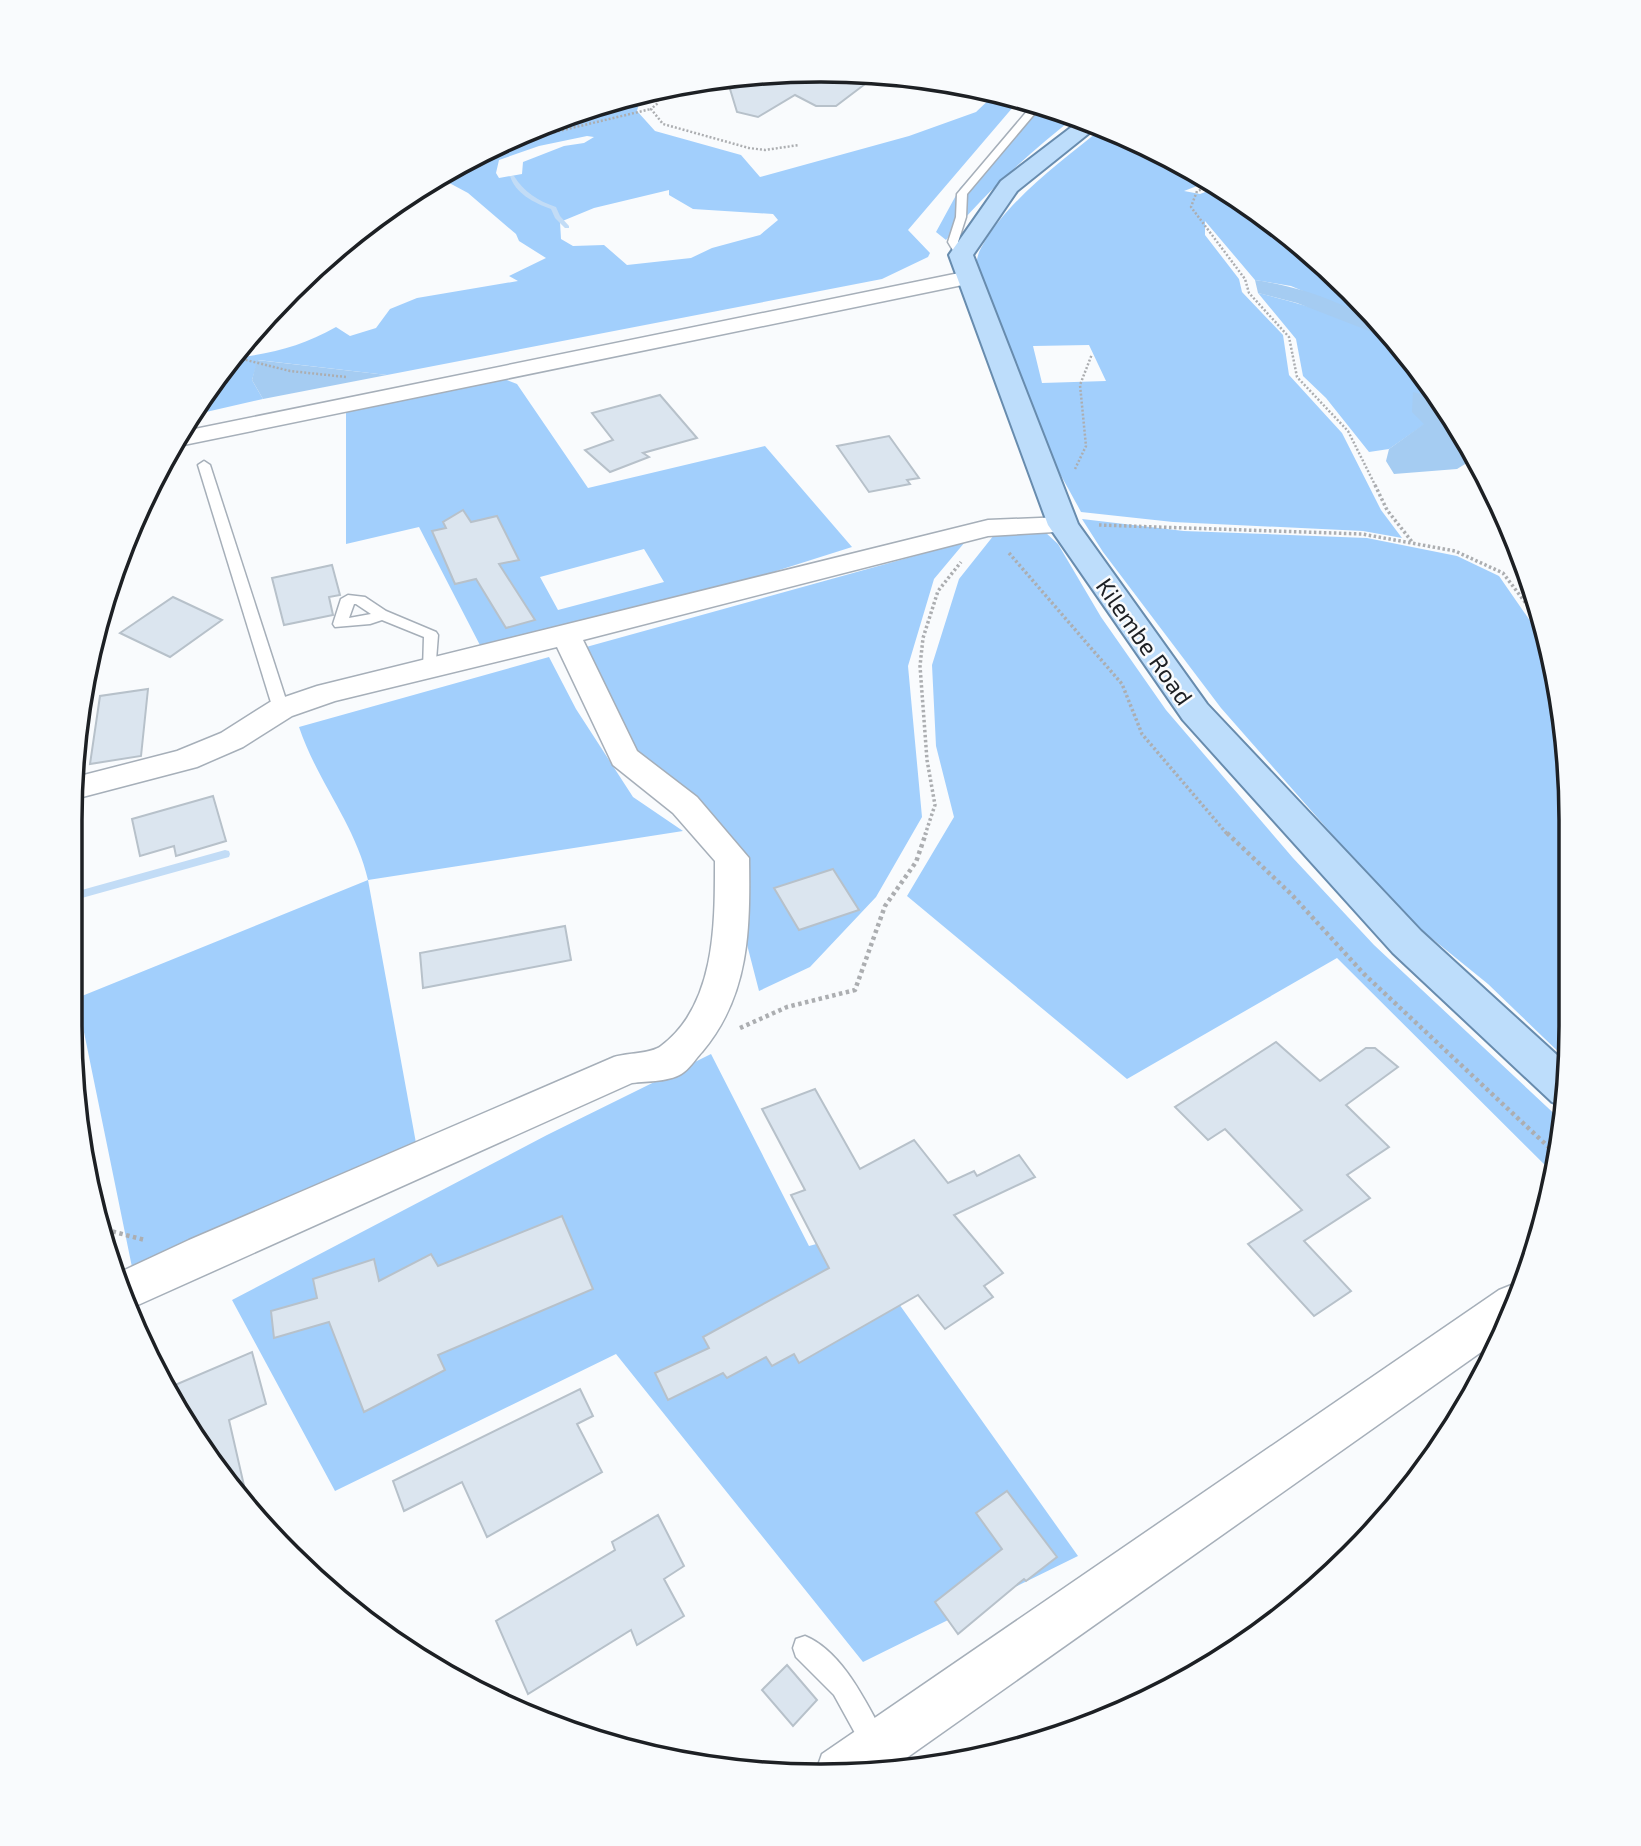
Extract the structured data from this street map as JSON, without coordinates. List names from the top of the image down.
{
  "streets": {
    "main road": ["Kilembe Road"]
  }
}
